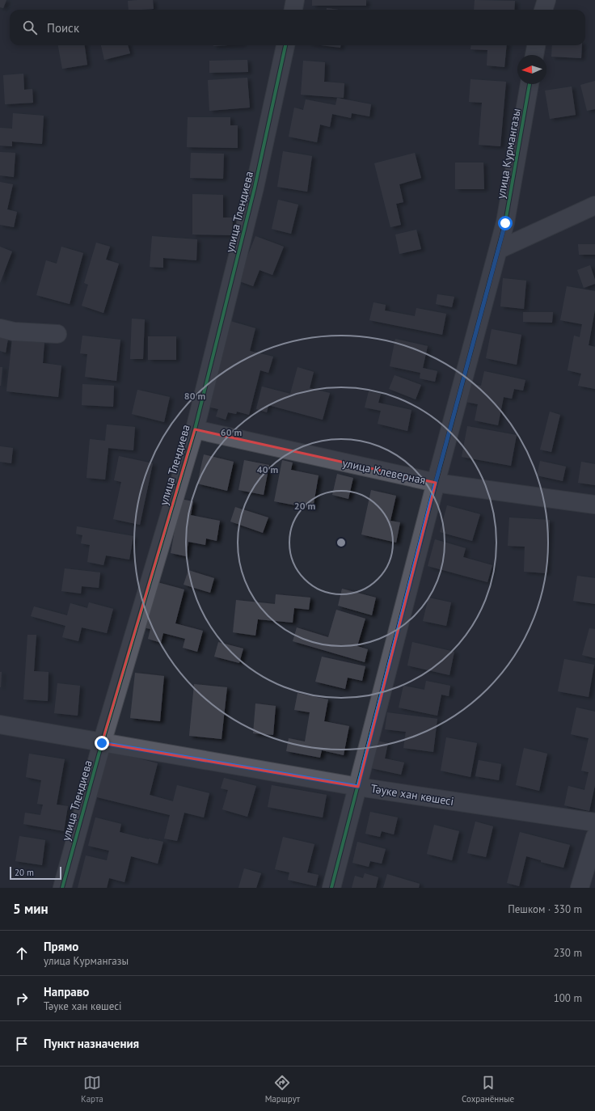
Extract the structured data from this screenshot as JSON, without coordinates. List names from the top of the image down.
{
  "streets": {
    "street": [
      "улица Курмангазы",
      "улица Тлендиева",
      "улица Клеверная",
      "Тәуке хан көшесі"
    ]
  },
  "crossings": [
    ["улица Курмангазы", "улица Клеверная"],
    ["улица Курмангазы", "Тәуке хан көшесі"],
    ["улица Тлендиева", "улица Клеверная"],
    ["улица Тлендиева", "Тәуке хан көшесі"]
  ],
  "scale_bar": "20 m",
  "north": "left",
  "page": {
    "search": "Поиск",
    "scale": "20 m",
    "heading": ["5 мин", "Пешком · 330 m"],
    "list": [
      ["Прямо", "улица Курмангазы", "230 m"],
      ["Направо", "Тәуке хан көшесі", "100 m"],
      "Пункт назначения"
    ],
    "nav": ["Карта", "Маршрут", "Сохранённые"]
  },
  "rings": [
    "80 m",
    "60 m",
    "40 m",
    "20 m"
  ]
}
